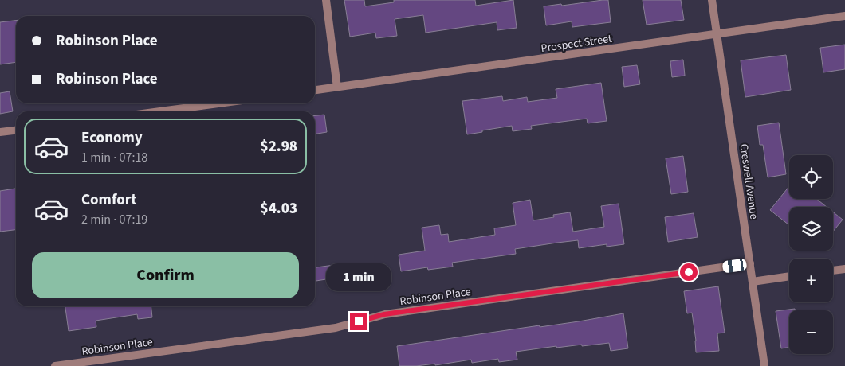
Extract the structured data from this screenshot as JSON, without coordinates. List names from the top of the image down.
{
  "streets": {
    "street": ["Prospect Street", "Creswell Avenue", "Robinson Place"]
  },
  "crossings": [
    ["Prospect Street", "Creswell Avenue"],
    ["Creswell Avenue", "Robinson Place"]
  ],
  "page": {
    "banner": ["Robinson Place", "Robinson Place"],
    "list": [
      {
        "name": "Economy",
        "note": "1 min · 07:18",
        "value": "$2.98"
      },
      {
        "name": "Comfort",
        "note": "2 min · 07:19",
        "value": "$4.03"
      }
    ],
    "map_buttons": ["+", "−"],
    "buttons": "Confirm",
    "bubble": "1 min"
  }
}
